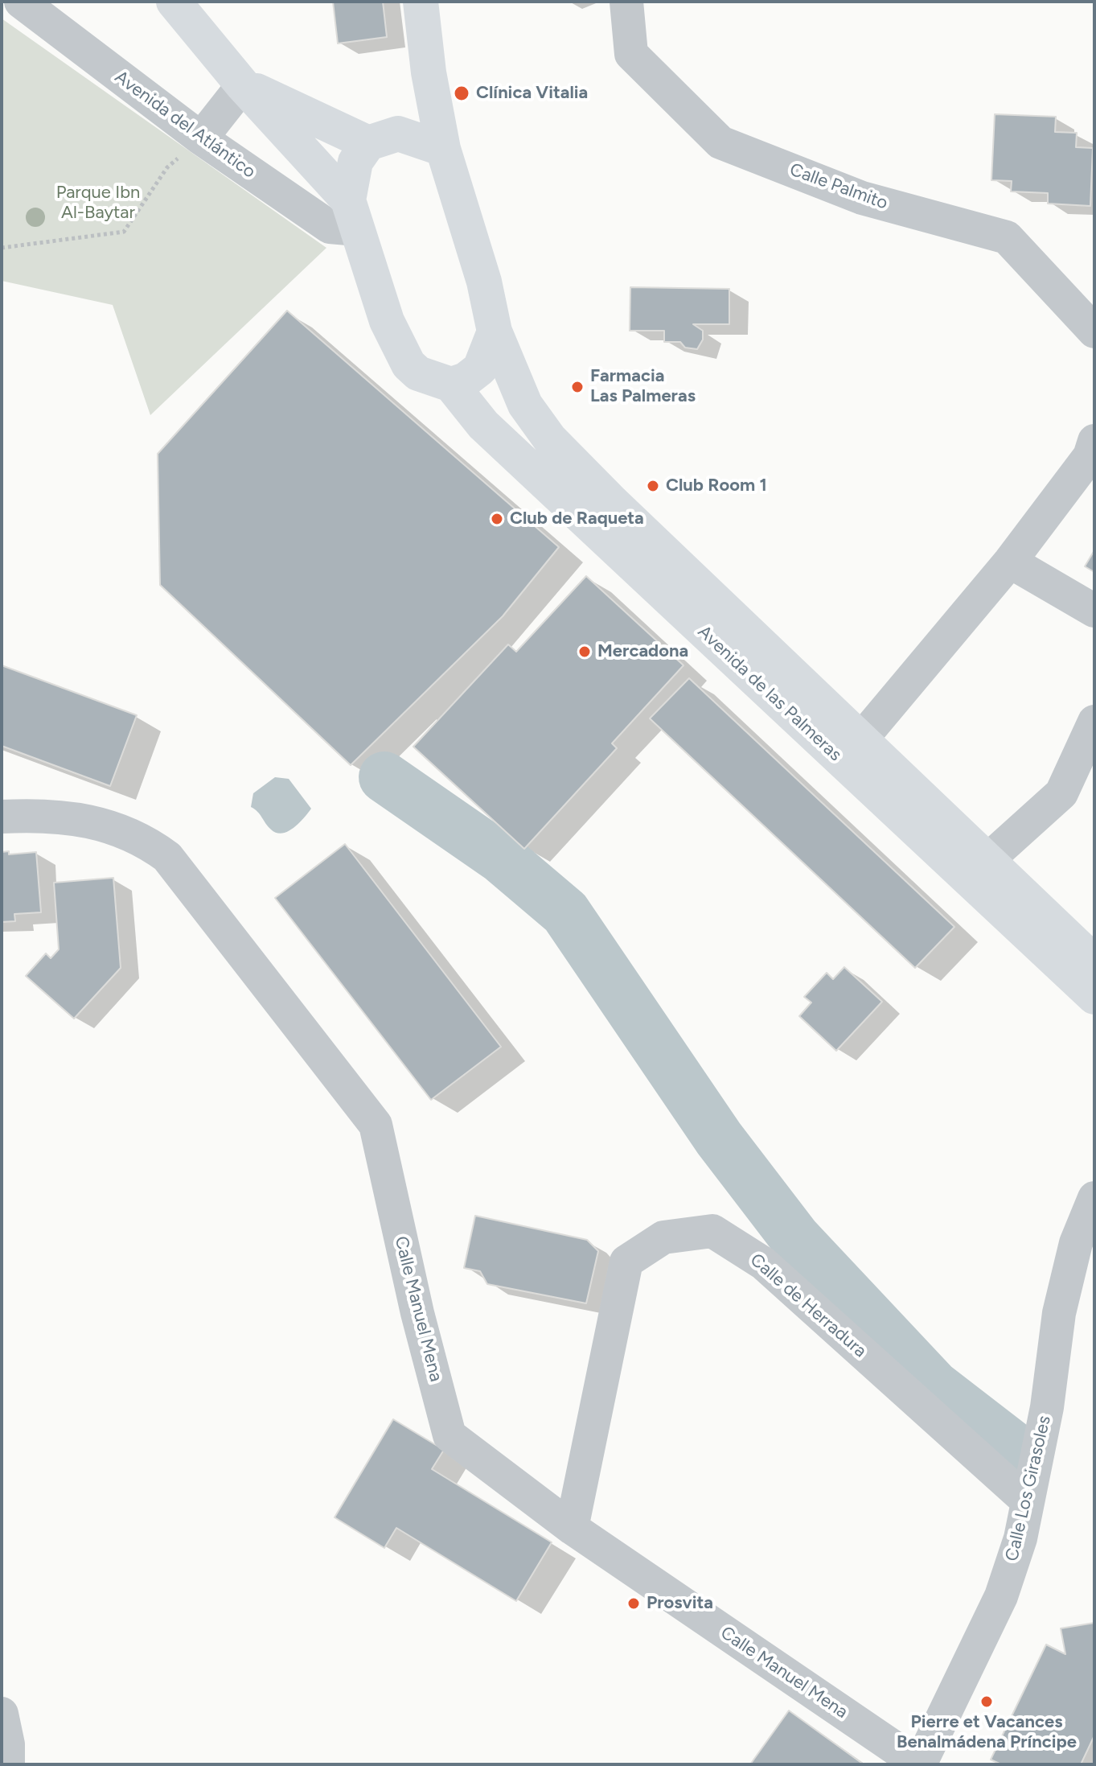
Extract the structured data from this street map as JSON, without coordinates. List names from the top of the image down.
{
  "streets": {
    "street": [
      "Avenida del Atlántico",
      "Calle Palmito",
      "Avenida de las Palmeras",
      "Calle de Herradura",
      "Calle Manuel Mena",
      "Calle Los Girasoles"
    ]
  },
  "crossings": [
    ["Calle de Herradura", "Calle Manuel Mena"],
    ["Calle de Herradura", "Calle Los Girasoles"],
    ["Calle Manuel Mena", "Calle Los Girasoles"]
  ],
  "parks": ["Parque Ibn Al-Baytar"],
  "places": [
    "Clínica Vitalia",
    "Farmacia Las Palmeras",
    "Club Room 1",
    "Club de Raqueta",
    "Mercadona",
    "Prosvita",
    "Pierre et Vacances Benalmádena Príncipe"
  ]
}
